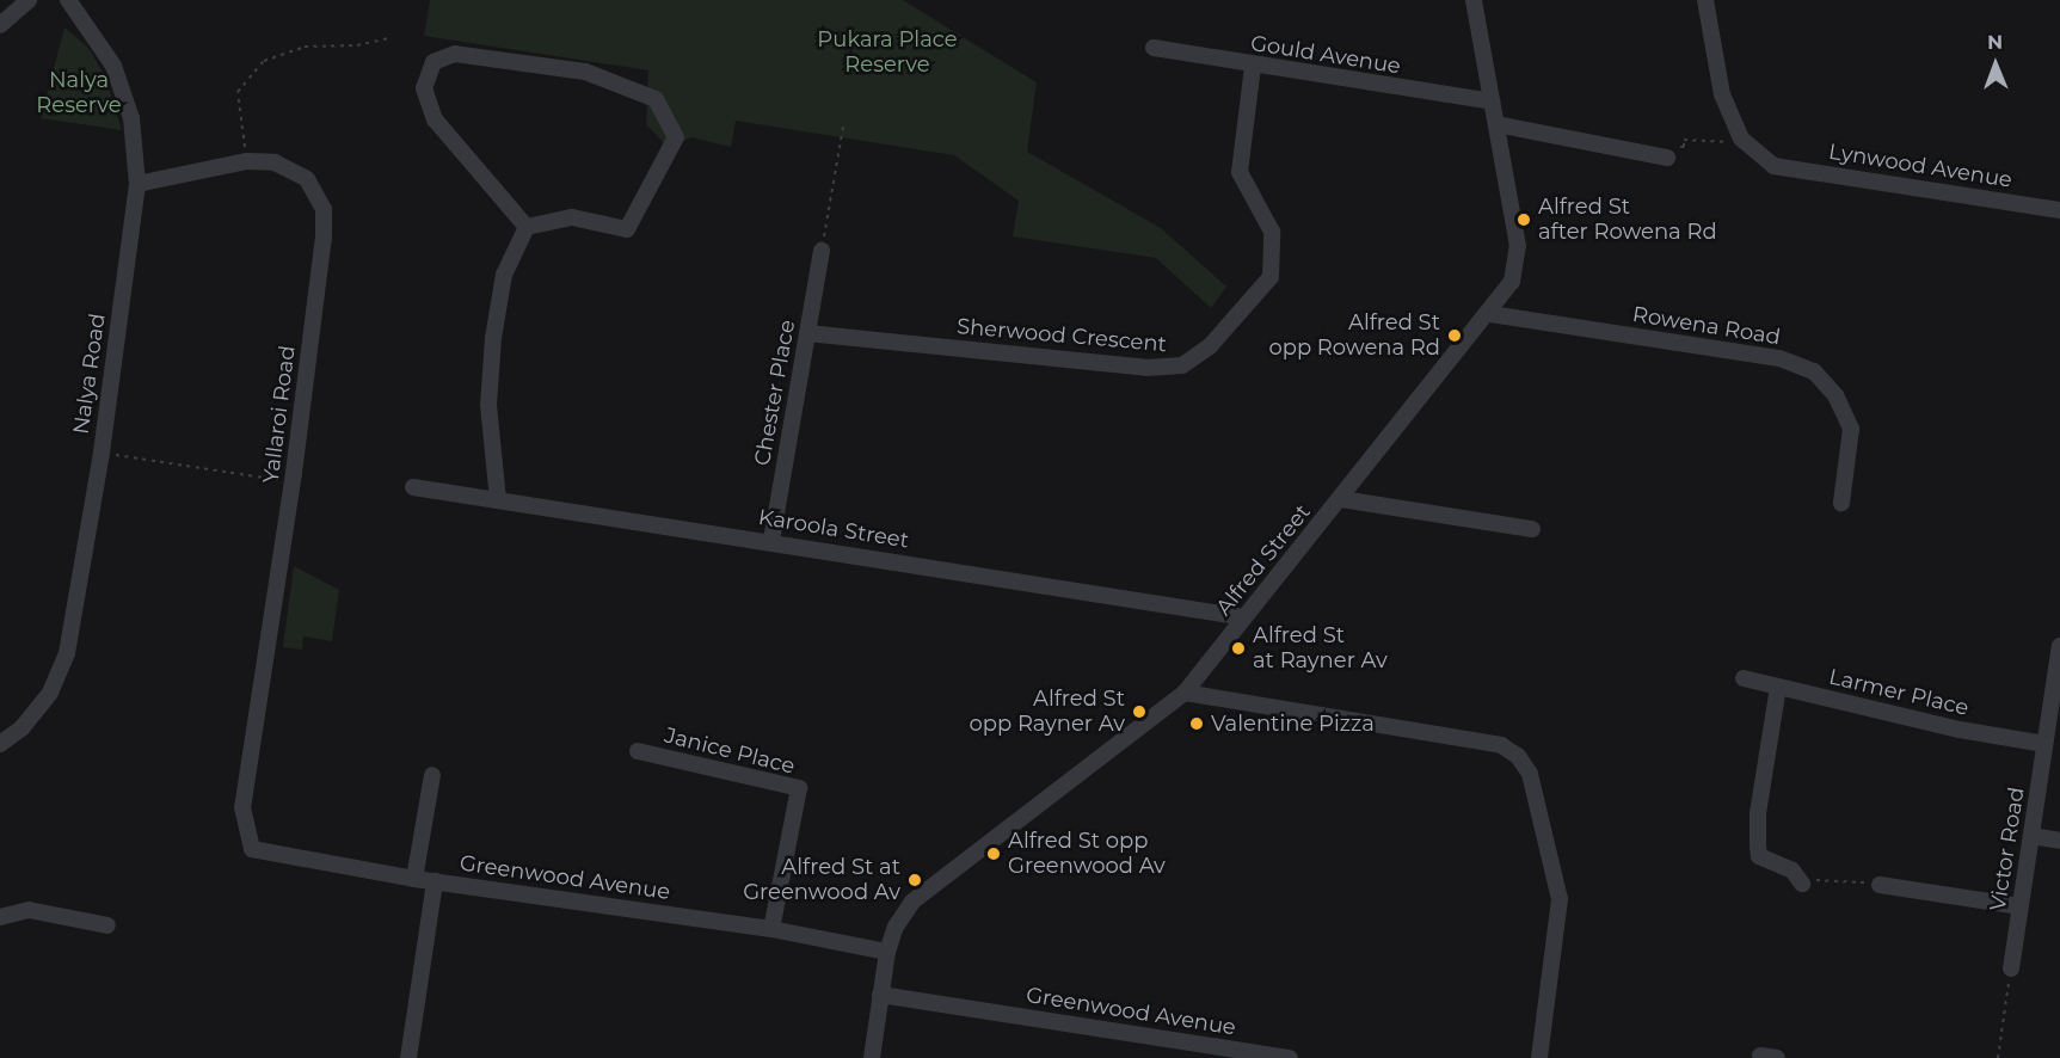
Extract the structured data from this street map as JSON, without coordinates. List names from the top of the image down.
{
  "streets": {
    "street": [
      "Gould Avenue",
      "Lynwood Avenue",
      "Rowena Road",
      "Sherwood Crescent",
      "Nalya Road",
      "Chester Place",
      "Yallaroi Road",
      "Karoola Street",
      "Alfred Street",
      "Larmer Place",
      "Janice Place",
      "Victor Road",
      "Greenwood Avenue"
    ]
  },
  "crossings": [
    ["Gould Avenue", "Sherwood Crescent"],
    ["Gould Avenue", "Alfred Street"],
    ["Rowena Road", "Alfred Street"],
    ["Sherwood Crescent", "Chester Place"],
    ["Nalya Road", "Yallaroi Road"],
    ["Chester Place", "Karoola Street"],
    ["Yallaroi Road", "Greenwood Avenue"],
    ["Karoola Street", "Alfred Street"],
    ["Alfred Street", "Greenwood Avenue"],
    ["Larmer Place", "Victor Road"],
    ["Janice Place", "Greenwood Avenue"]
  ],
  "parks": ["Pukara Place Reserve", "Nalya Reserve"],
  "places": [
    "Alfred St after Rowena Rd",
    "Alfred St opp Rowena Rd",
    "Alfred St at Rayner Av",
    "Alfred St opp Rayner Av",
    "Valentine Pizza",
    "Alfred St opp Greenwood Av",
    "Alfred St at Greenwood Av"
  ],
  "north": "top"
}
